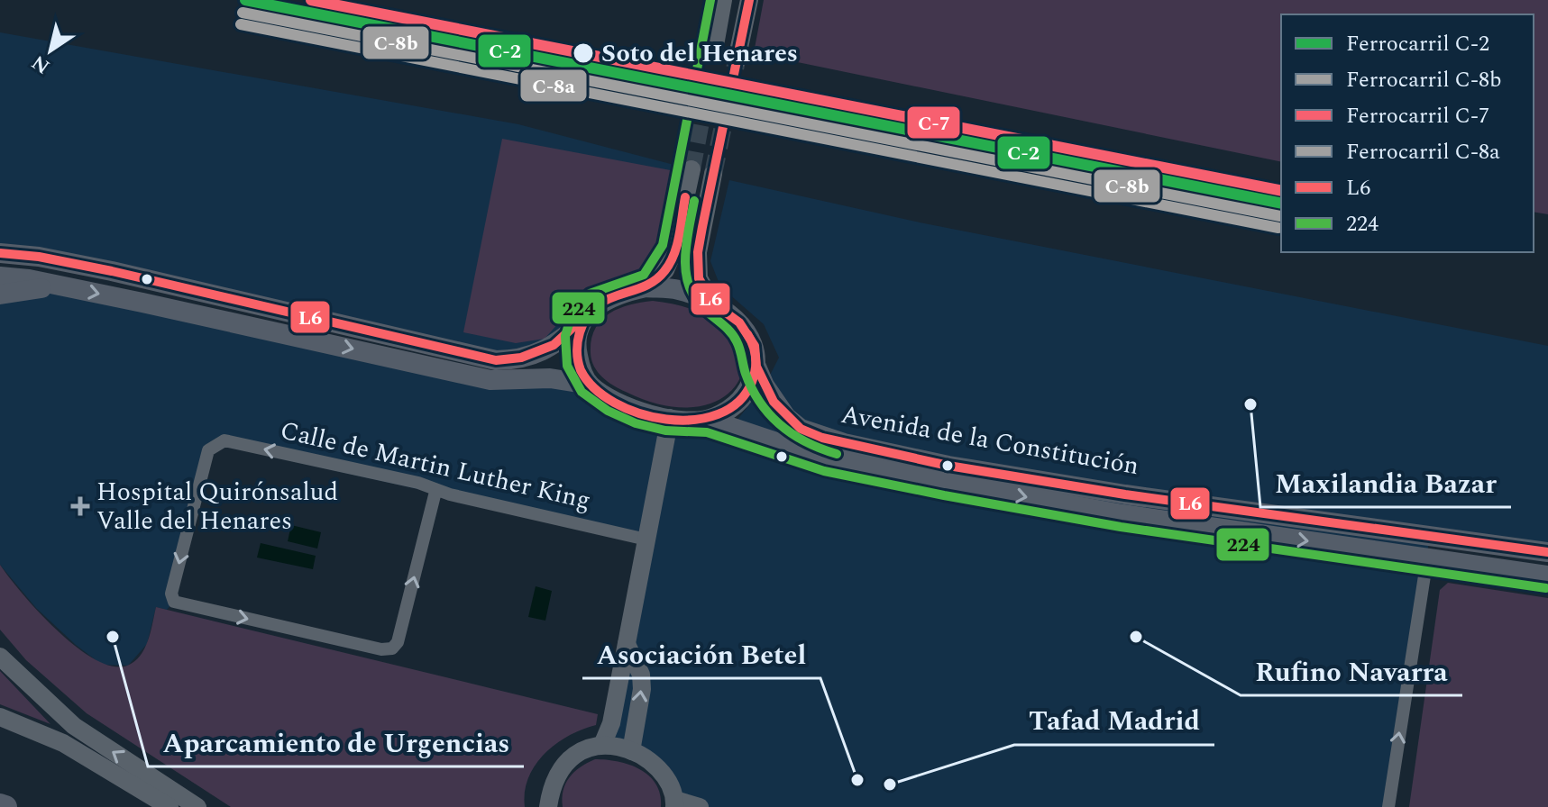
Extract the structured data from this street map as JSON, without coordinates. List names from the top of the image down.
{
  "streets": {
    "main road": ["Avenida de la Constitución"],
    "street": ["Calle de Martin Luther King"]
  },
  "places": {
    "other": [
      "Soto del Henares",
      "Maxilandia Bazar",
      "Aparcamiento de Urgencias",
      "Rufino Navarra",
      "Asociación Betel",
      "Tafad Madrid"
    ],
    "health": ["Hospital Quirónsalud Valle del Henares"]
  },
  "lines": [
    "rail line C-2",
    "rail line C-7",
    "transit line L6",
    "transit line 224",
    "rail line C-8b",
    "rail line C-8a"
  ],
  "legend": [
    "Ferrocarril C-2",
    "Ferrocarril C-8b",
    "Ferrocarril C-7",
    "Ferrocarril C-8a",
    "L6",
    "224"
  ],
  "north": "bottom left"
}
